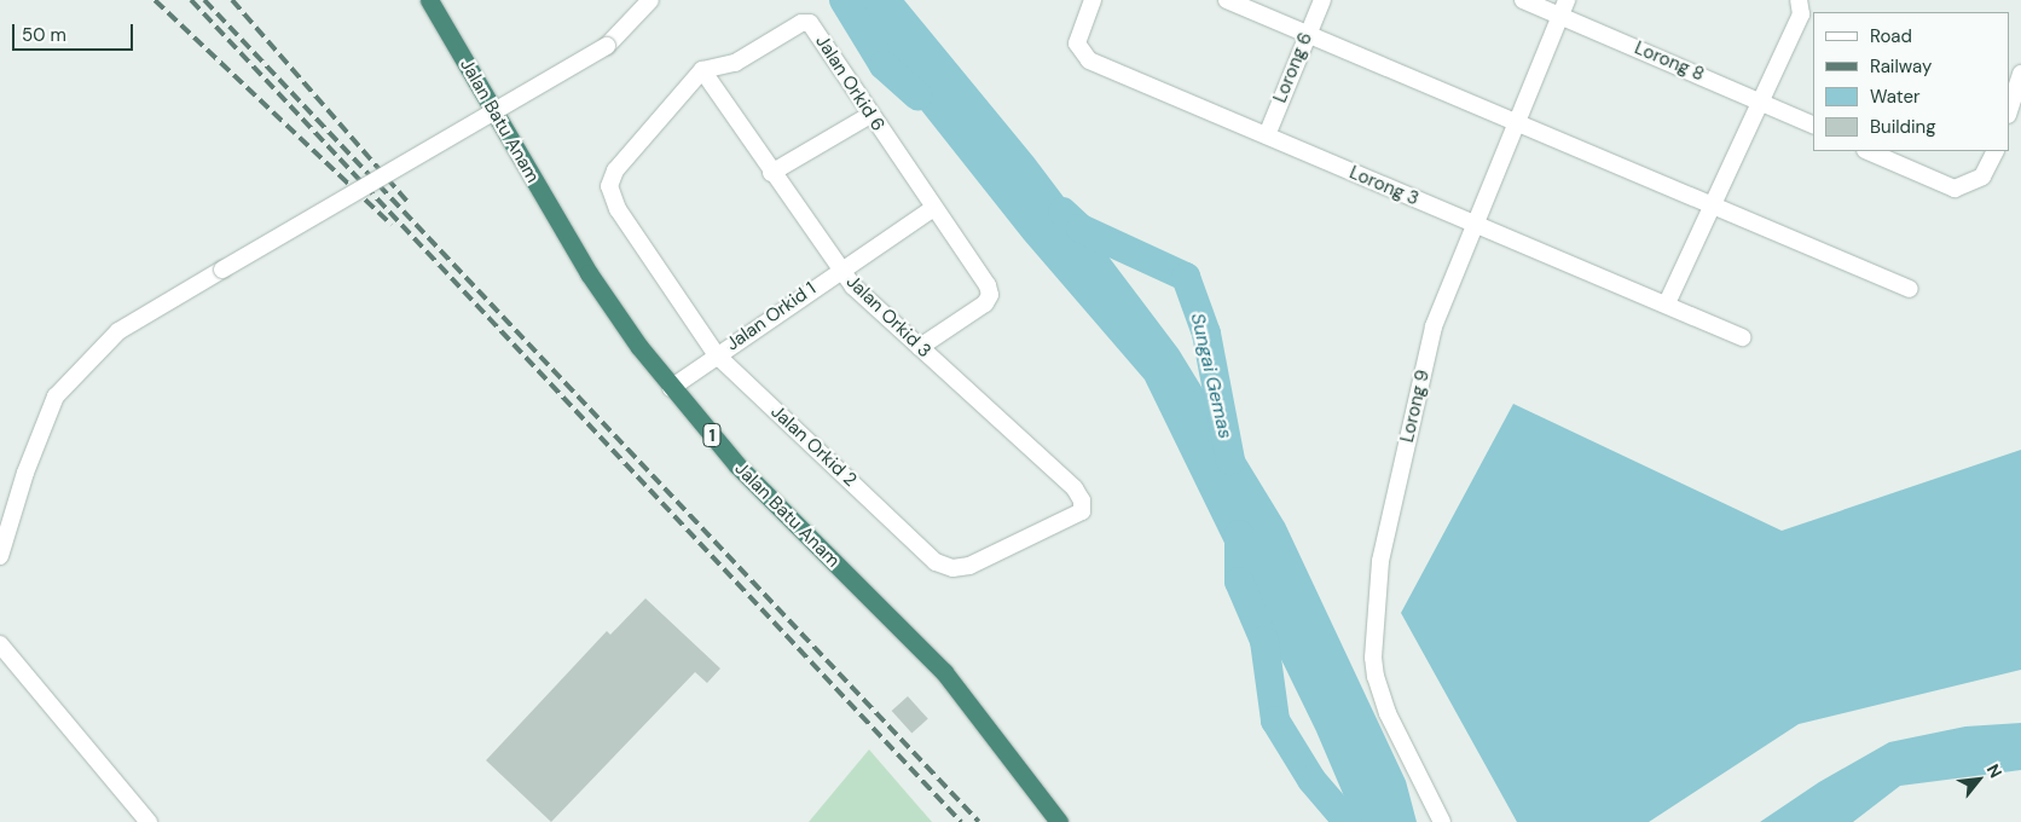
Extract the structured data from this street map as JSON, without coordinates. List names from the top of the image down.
{
  "streets": {
    "highway": ["Jalan Batu Anam", "1"],
    "street": [
      "Lorong 8",
      "Lorong 6",
      "Jalan Orkid 6",
      "Lorong 3",
      "Jalan Orkid 1",
      "Jalan Orkid 3",
      "Lorong 9",
      "Jalan Orkid 2"
    ]
  },
  "crossings": [
    ["Lorong 8", "Lorong 9"],
    ["Lorong 6", "Lorong 3"],
    ["Jalan Orkid 6", "Jalan Orkid 1"],
    ["Jalan Orkid 6", "Jalan Orkid 3"],
    ["Jalan Orkid 6", "Jalan Orkid 2"],
    ["Jalan Batu Anam", "Jalan Orkid 1"],
    ["Lorong 3", "Lorong 9"],
    ["Jalan Orkid 1", "Jalan Orkid 3"],
    ["Jalan Orkid 1", "Jalan Orkid 2"],
    ["Jalan Orkid 3", "Jalan Orkid 2"]
  ],
  "water": ["Sungai Gemas"],
  "legend": [
    "Road",
    "Railway",
    "Water",
    "Building"
  ],
  "scale_bar": "50 m",
  "north": "top right"
}
